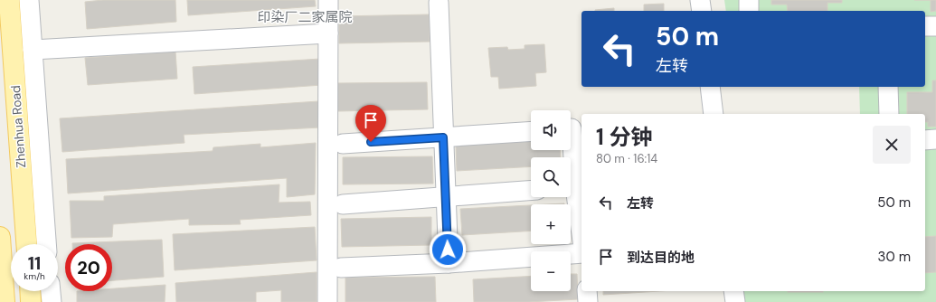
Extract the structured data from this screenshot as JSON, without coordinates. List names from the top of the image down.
{
  "streets": {
    "main road": ["Zhenhua Road"]
  },
  "districts": ["印染厂二家属院"],
  "page": {
    "turn": ["50 m", "左转"],
    "map_buttons": ["+", "−"],
    "heading": ["1 分钟", "80 m · 16:14"],
    "list": [
      {
        "name": "左转",
        "value": "50 m"
      },
      {
        "name": "到达目的地",
        "value": "30 m"
      }
    ],
    "speed": "11 km/h",
    "limit": "20"
  }
}
